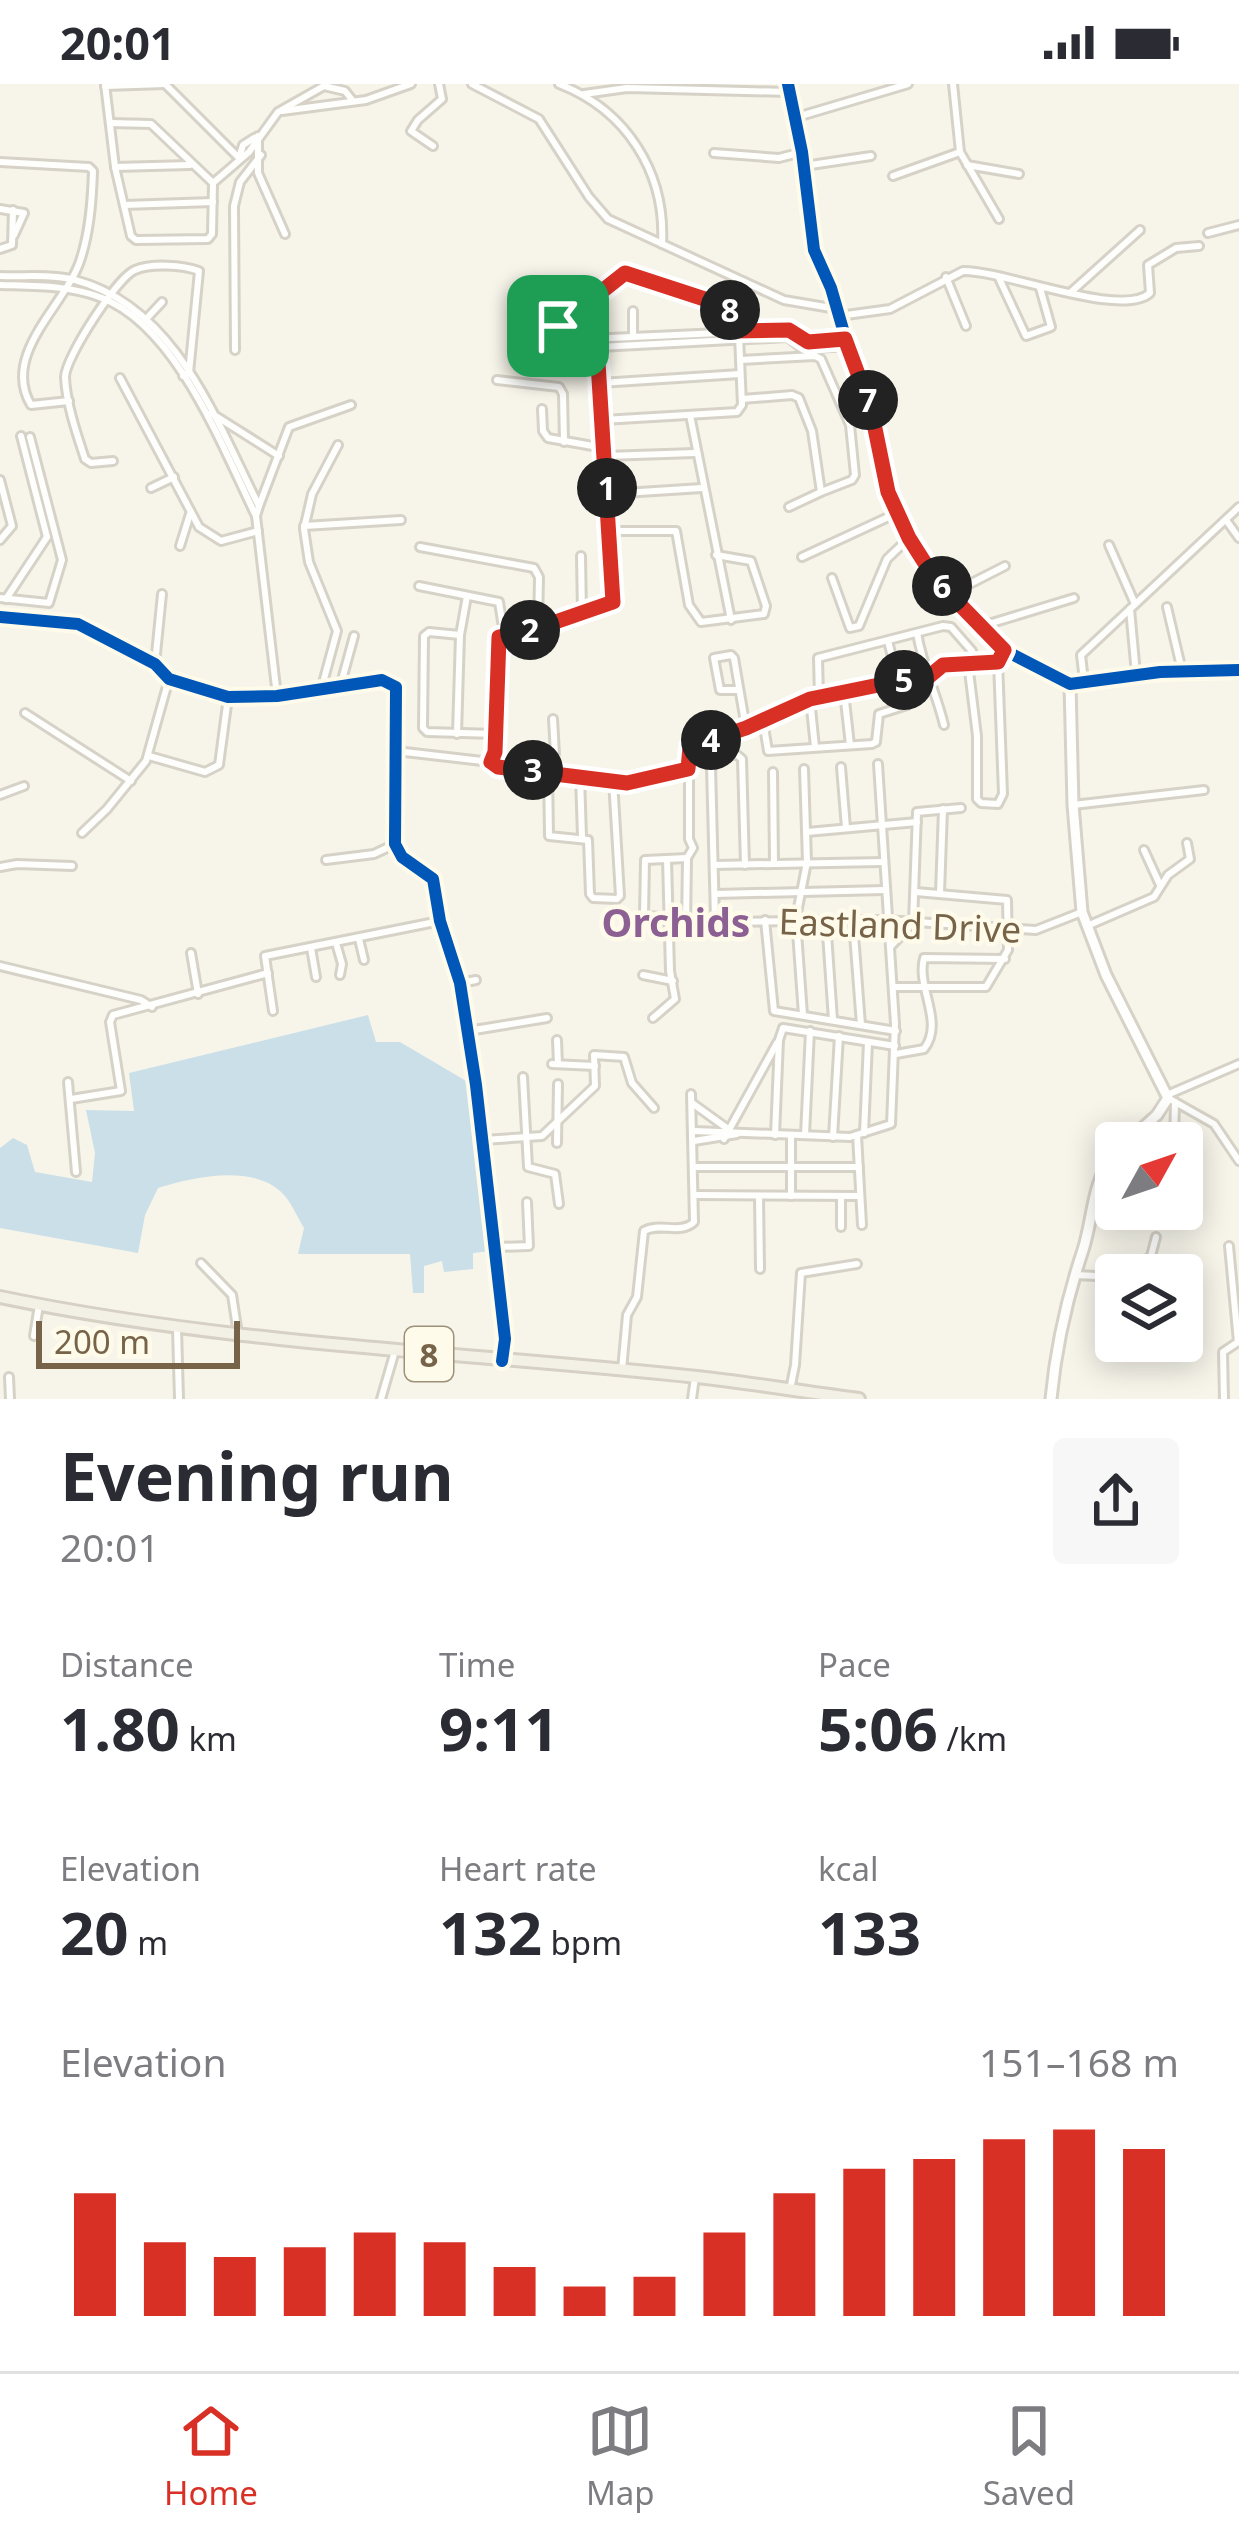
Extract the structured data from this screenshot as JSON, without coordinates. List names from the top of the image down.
{
  "streets": {
    "main road": ["8"],
    "street": ["Eastland Drive"]
  },
  "districts": ["Orchids"],
  "scale_bar": "200 m",
  "north": "top right",
  "page": {
    "status": "20:01",
    "pins": [
      "8",
      "7",
      "1",
      "6",
      "2",
      "5",
      "4",
      "3"
    ],
    "scale": "200 m",
    "heading": ["Evening run", "20:01"],
    "stats": [
      ["Distance", "1.80 km"],
      ["Time", "9:11"],
      ["Pace", "5:06 /km"],
      ["Elevation", "20 m"],
      ["Heart rate", "132 bpm"],
      ["kcal", "133"]
    ],
    "chart": ["Elevation", "151–168 m"],
    "tabs": ["Home", "Map", "Saved"]
  }
}
